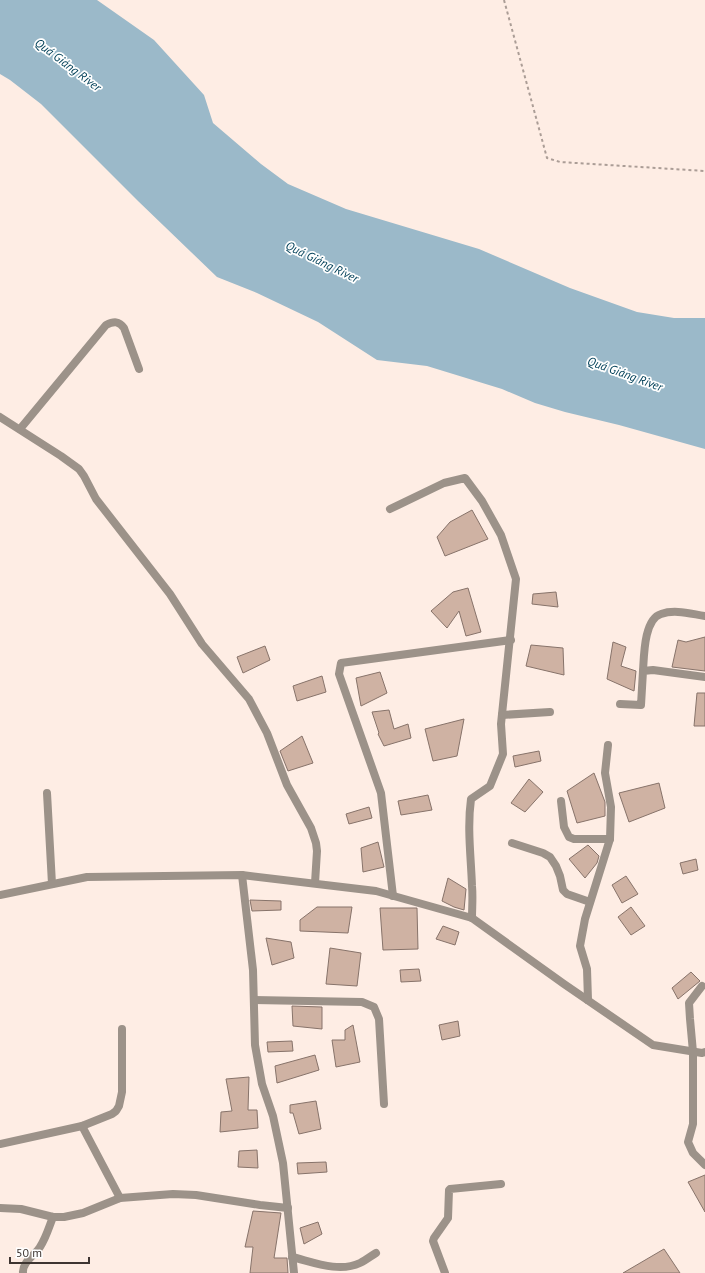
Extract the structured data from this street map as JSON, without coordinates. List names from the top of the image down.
{
  "water": ["Quá Giáng River"],
  "scale_bar": "50 m"
}
